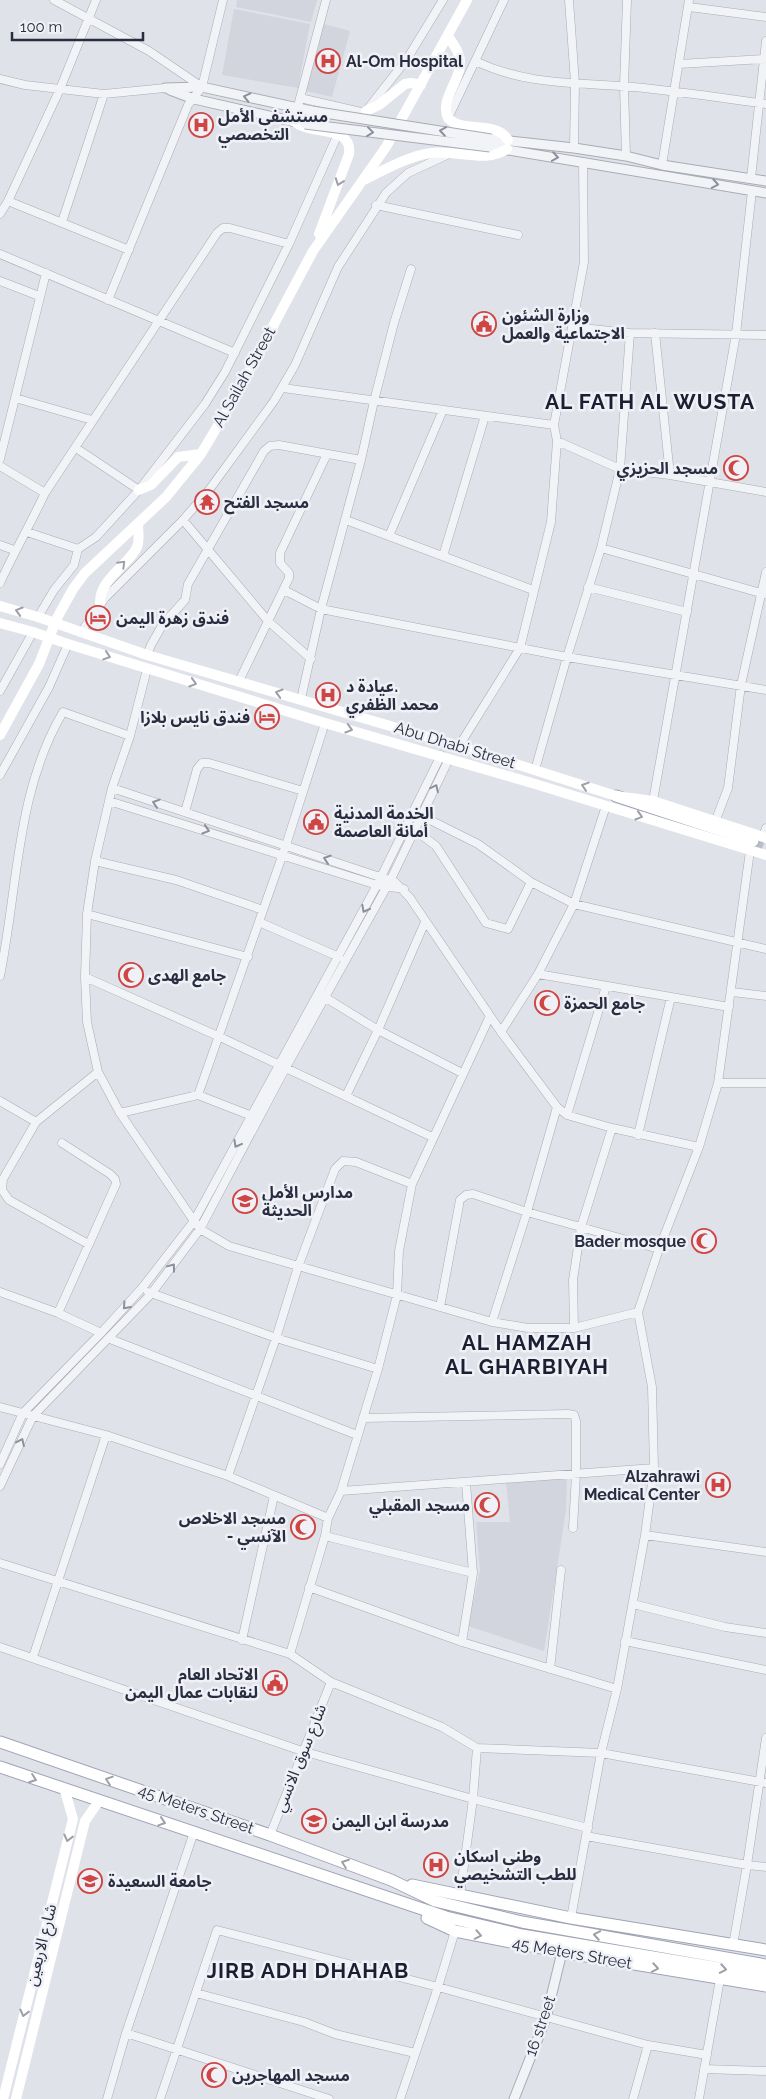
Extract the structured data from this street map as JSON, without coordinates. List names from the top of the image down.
{
  "streets": {
    "main road": [
      "Al Sailah Street",
      "Abu Dhabi Street",
      "45 Meters Street",
      "شارع الاربعين"
    ],
    "street": ["شارع سوق الانسي", "16 street"]
  },
  "crossings": [
    ["شارع سوق الانسي", "45 Meters Street"],
    ["45 Meters Street", "شارع الاربعين"],
    ["45 Meters Street", "16 street"]
  ],
  "districts": ["AL FATH AL WUSTA", "AL HAMZAH AL GHARBIYAH", "JIRB ADH DHAHAB"],
  "places": {
    "hospital": [
      "Al-Om Hospital",
      "مستشفى الأمل التخصصي",
      "عيادة د. محمد الظفري",
      "Alzahrawi Medical Center",
      "وطني اسكان للطب التشخيصي"
    ],
    "public building": ["وزارة الشئون الاجتماعية والعمل", "الخدمة المدنية أمانة العاصمة", "الاتحاد العام لنقابات عمال اليمن"],
    "mosque": [
      "مسجد الحزيزي",
      "جامع الهدى",
      "جامع الحمزة",
      "Bader mosque",
      "مسجد المقبلي",
      "مسجد الاخلاص - الآنسي",
      "مسجد المهاجرين"
    ],
    "temple": ["مسجد الفتح"],
    "hotel": ["فندق زهرة اليمن", "فندق نايس بلازا"],
    "school or university": ["مدارس الأمل الحديثة", "مدرسة ابن اليمن", "جامعة السعيدة"]
  },
  "scale_bar": "100 m"
}
